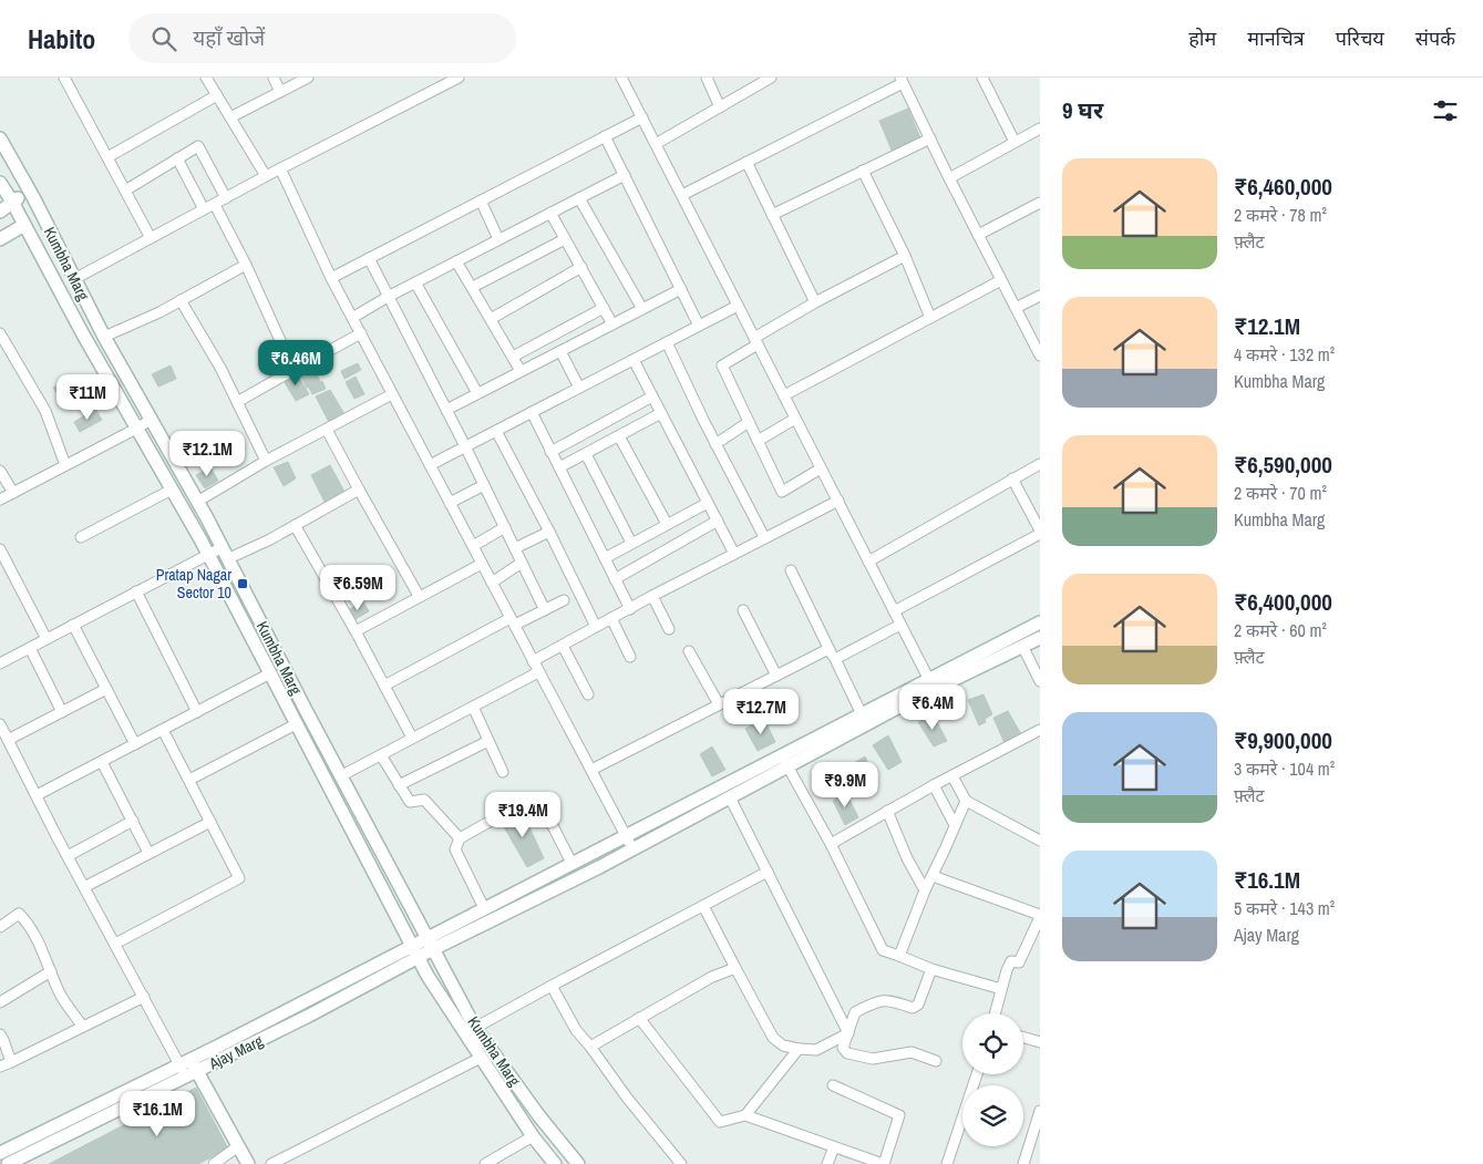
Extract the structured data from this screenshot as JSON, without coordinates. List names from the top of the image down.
{
  "streets": {
    "street": ["Kumbha Marg", "Ajay Marg"]
  },
  "crossings": [
    ["Kumbha Marg", "Ajay Marg"]
  ],
  "places": {
    "transit": ["Pratap Nagar Sector 10"]
  },
  "page": {
    "header": "Habito",
    "search": "यहाँ खोजें",
    "nav": [
      "होम",
      "मानचित्र",
      "परिचय",
      "संपर्क"
    ],
    "heading": "9 घर",
    "list": [
      {
        "name": "₹6,460,000",
        "note": "2 कमरे · 78 m² · फ़्लैट"
      },
      {
        "name": "₹12.1M",
        "note": "4 कमरे · 132 m² · Kumbha Marg"
      },
      {
        "name": "₹6,590,000",
        "note": "2 कमरे · 70 m² · Kumbha Marg"
      },
      {
        "name": "₹6,400,000",
        "note": "2 कमरे · 60 m² · फ़्लैट"
      },
      {
        "name": "₹9,900,000",
        "note": "3 कमरे · 104 m² · फ़्लैट"
      },
      {
        "name": "₹16.1M",
        "note": "5 कमरे · 143 m² · Ajay Marg"
      }
    ],
    "price": [
      "₹6.46M",
      "₹11M",
      "₹12.1M",
      "₹6.59M",
      "₹6.4M",
      "₹12.7M",
      "₹9.9M",
      "₹19.4M",
      "₹16.1M"
    ]
  }
}
